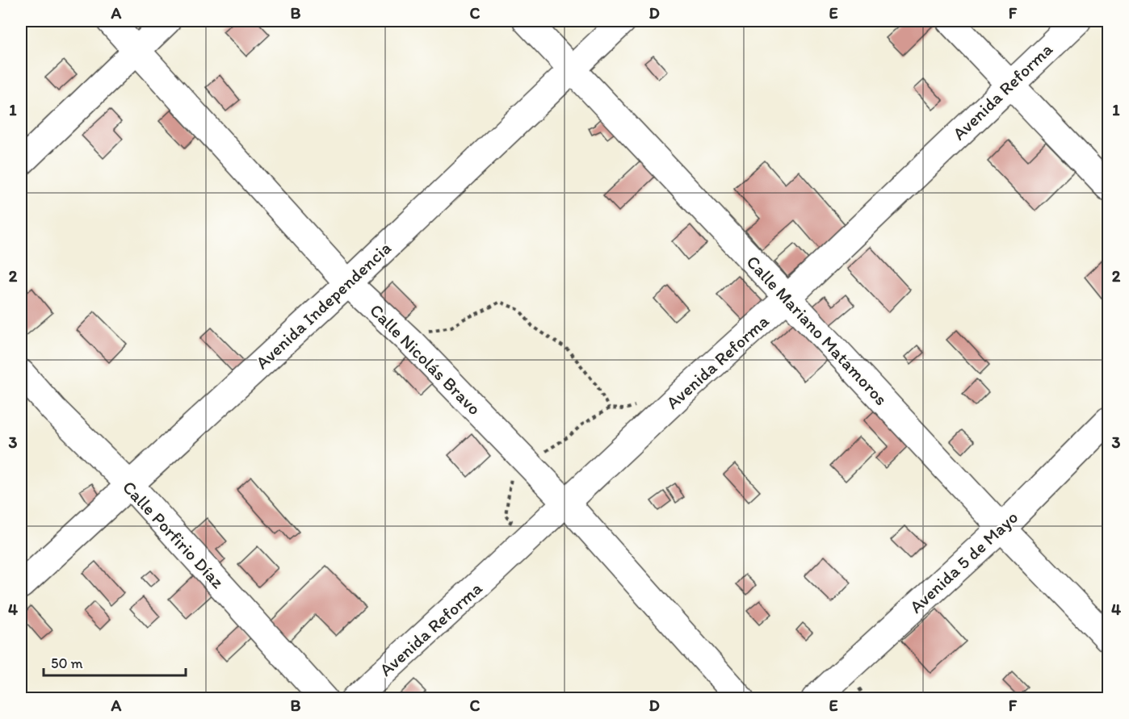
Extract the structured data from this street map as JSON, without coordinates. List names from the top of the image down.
{
  "streets": {
    "street": [
      "Avenida Reforma",
      "Avenida Independencia",
      "Calle Mariano Matamoros",
      "Calle Nicolás Bravo",
      "Calle Porfirio Díaz",
      "Avenida 5 de Mayo"
    ]
  },
  "crossings": [
    ["Avenida Reforma", "Calle Mariano Matamoros"],
    ["Avenida Reforma", "Calle Nicolás Bravo"],
    ["Avenida Independencia", "Calle Mariano Matamoros"],
    ["Avenida Independencia", "Calle Nicolás Bravo"],
    ["Avenida Independencia", "Calle Porfirio Díaz"],
    ["Calle Mariano Matamoros", "Avenida 5 de Mayo"]
  ],
  "scale_bar": "50 m",
  "grid": {
    "columns": [
      "A",
      "B",
      "C",
      "D",
      "E",
      "F"
    ],
    "rows": [
      "1",
      "2",
      "3",
      "4"
    ]
  }
}
